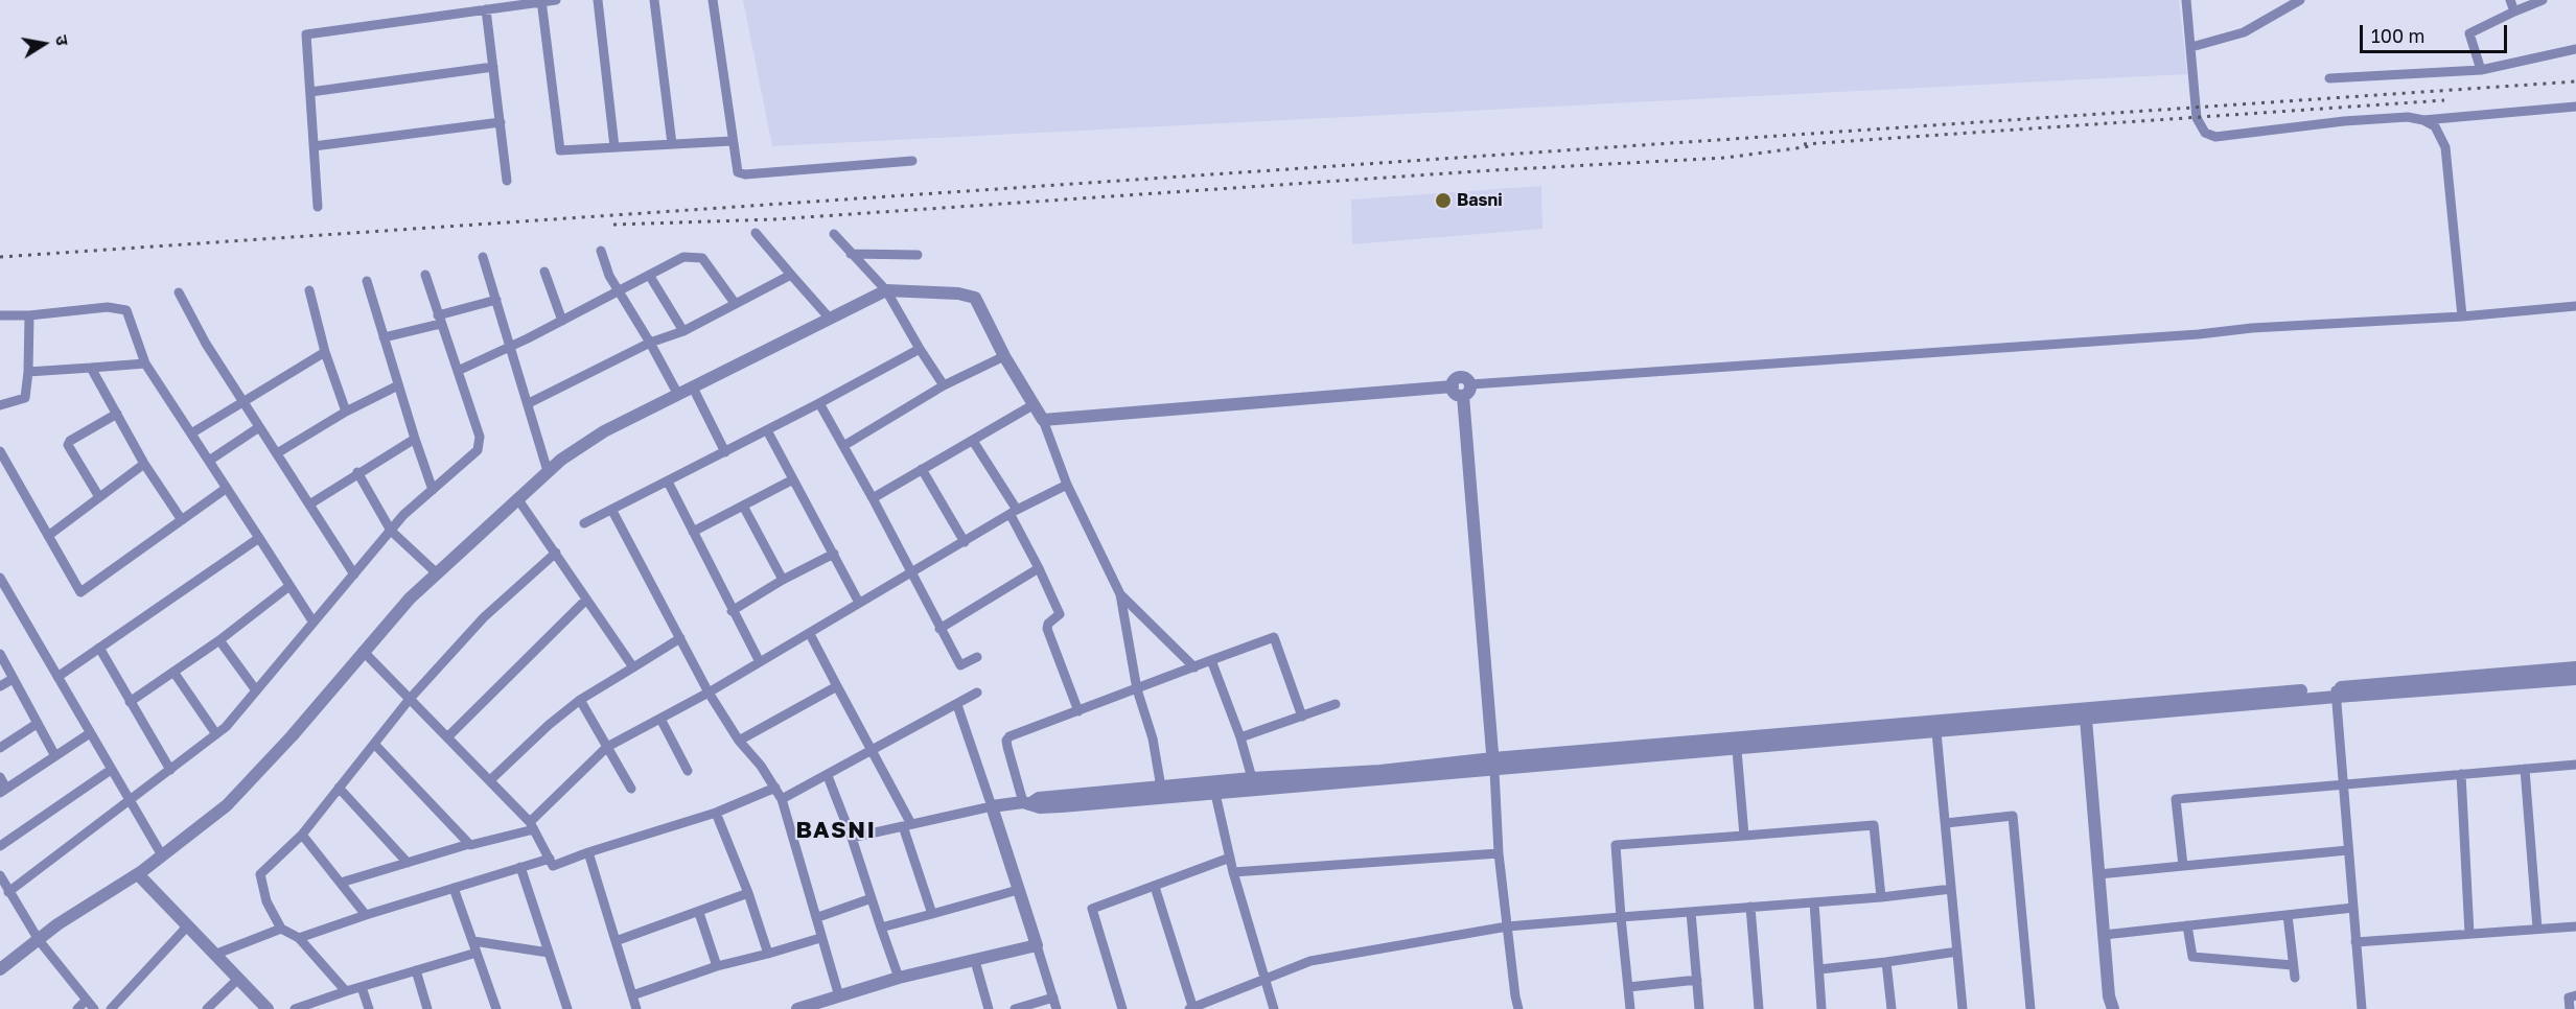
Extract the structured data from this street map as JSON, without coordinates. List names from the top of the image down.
{
  "districts": ["BASNI"],
  "places": ["Basni"],
  "scale_bar": "100 m",
  "north": "right"
}
